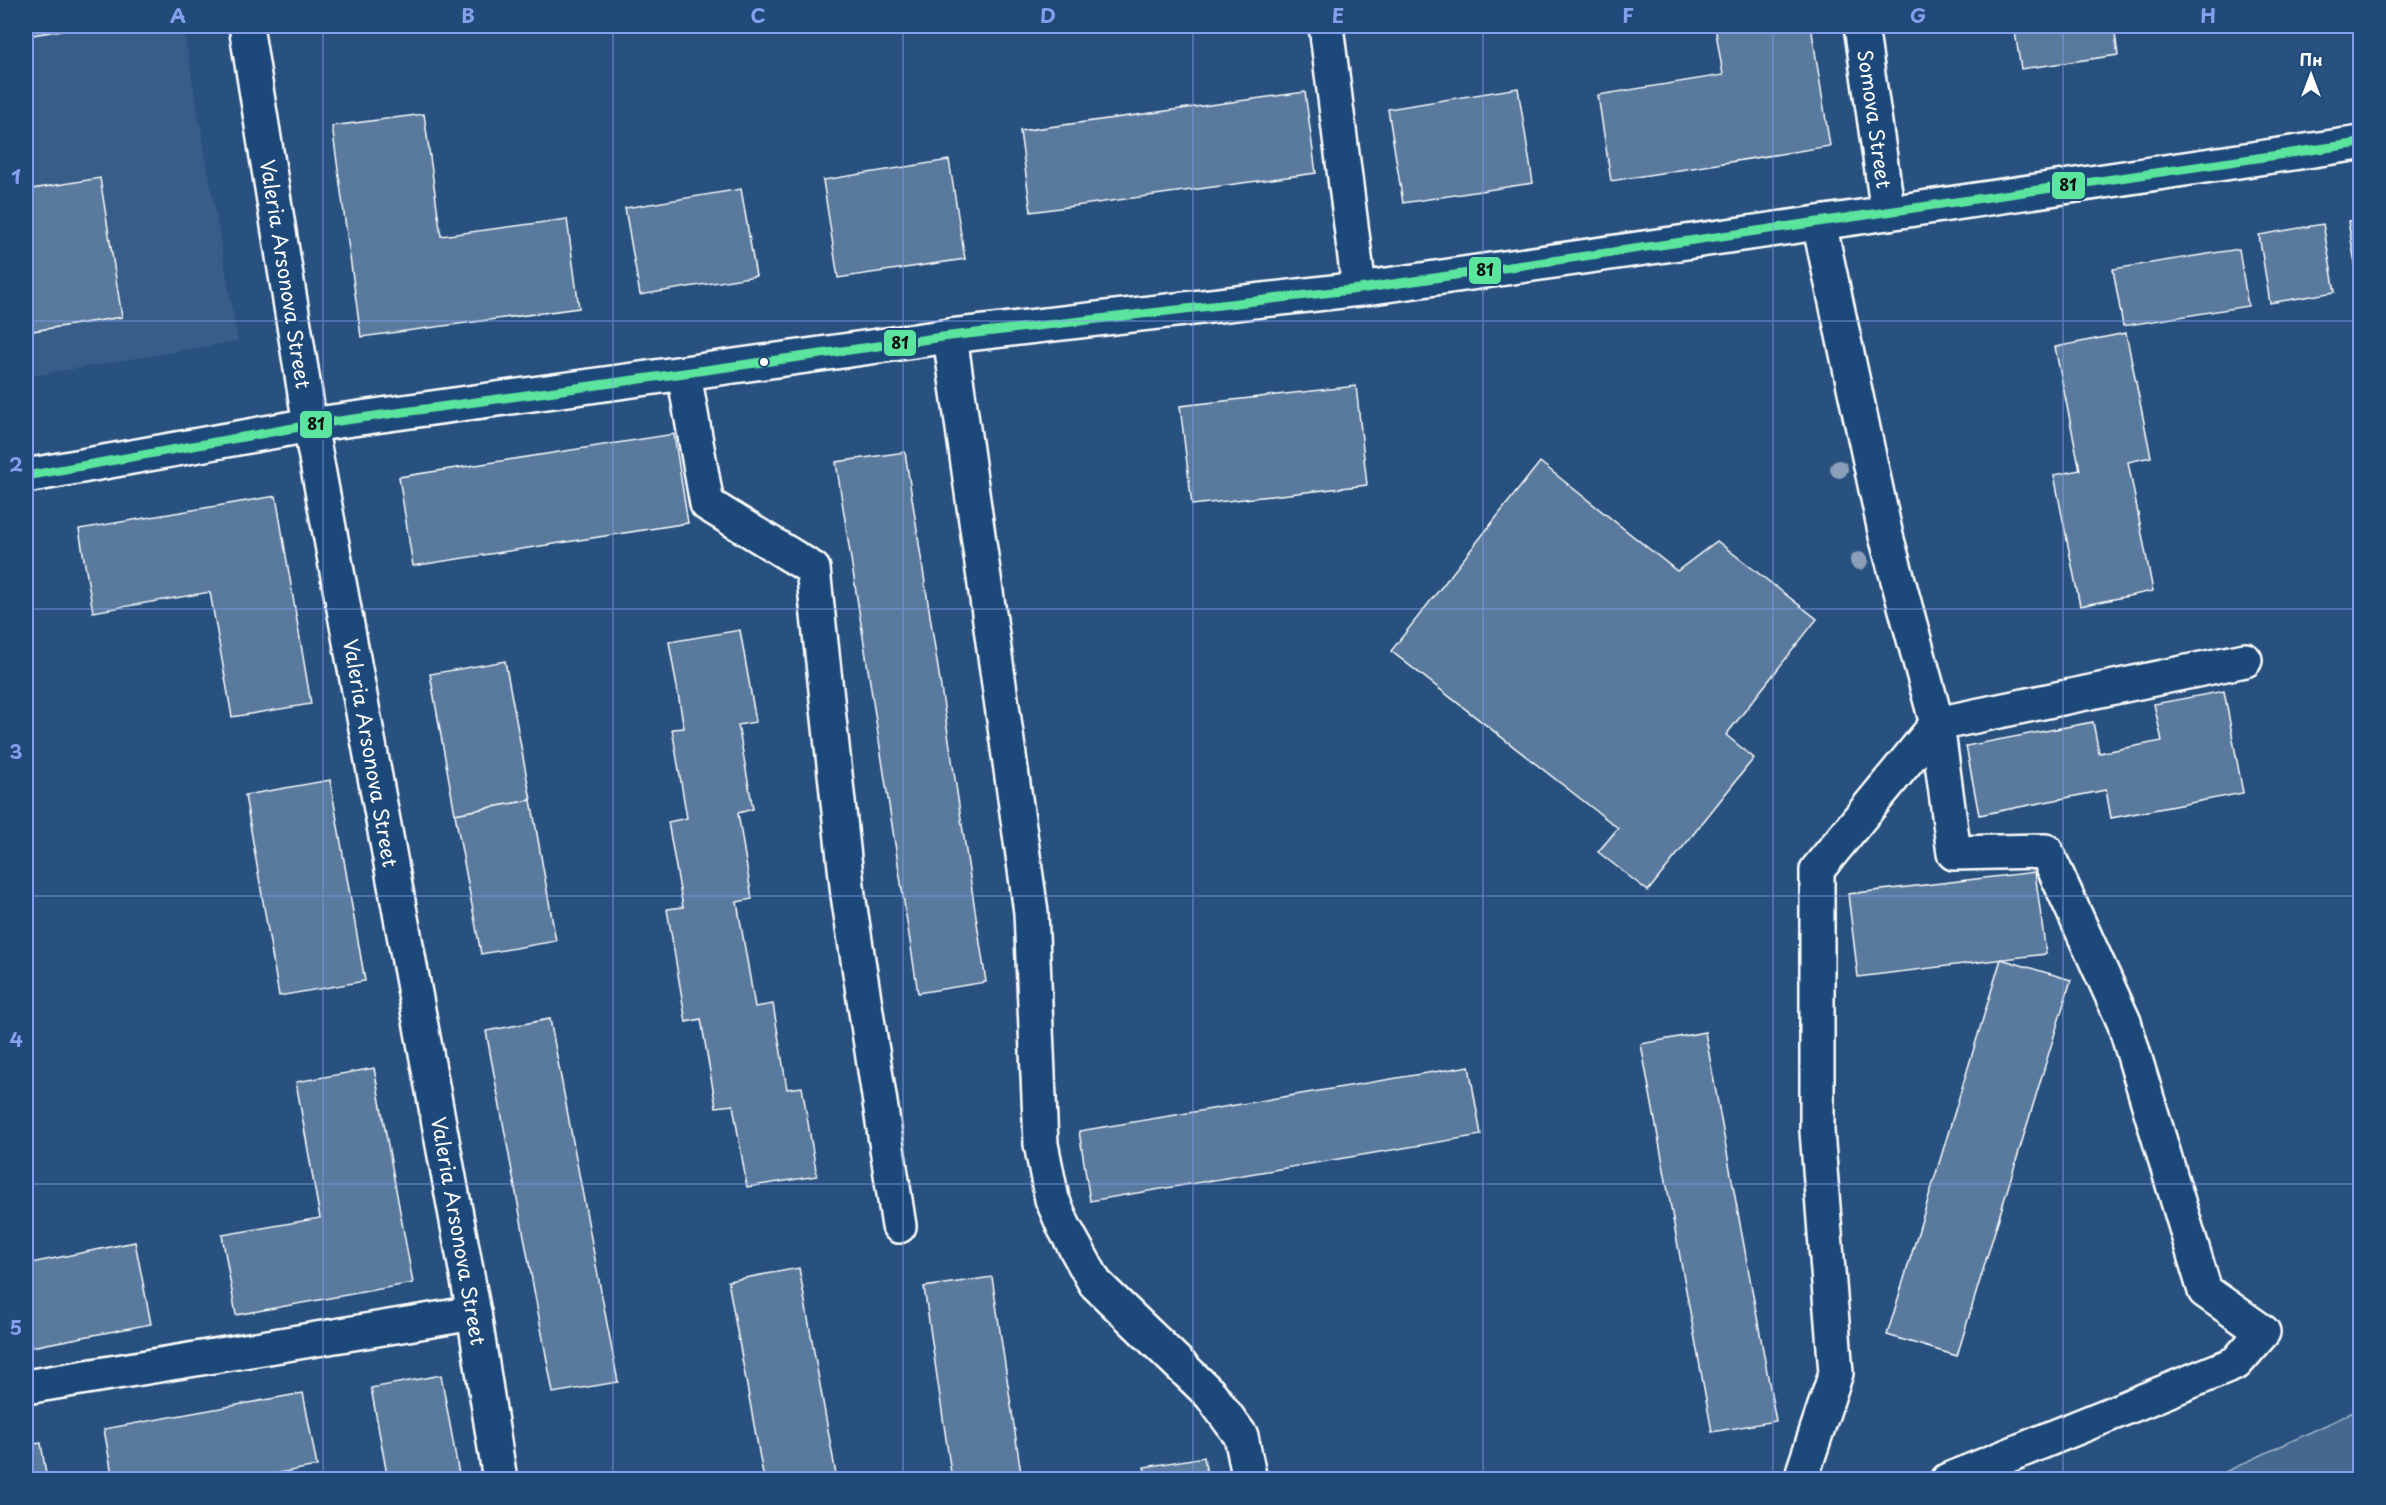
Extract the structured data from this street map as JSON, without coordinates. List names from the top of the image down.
{
  "streets": {
    "street": ["Somova Street", "Valeria Arsonova Street"]
  },
  "lines": ["transit line 81"],
  "north": "top",
  "grid": {
    "columns": [
      "A",
      "B",
      "C",
      "D",
      "E",
      "F",
      "G",
      "H"
    ],
    "rows": [
      "1",
      "2",
      "3",
      "4",
      "5"
    ]
  }
}
